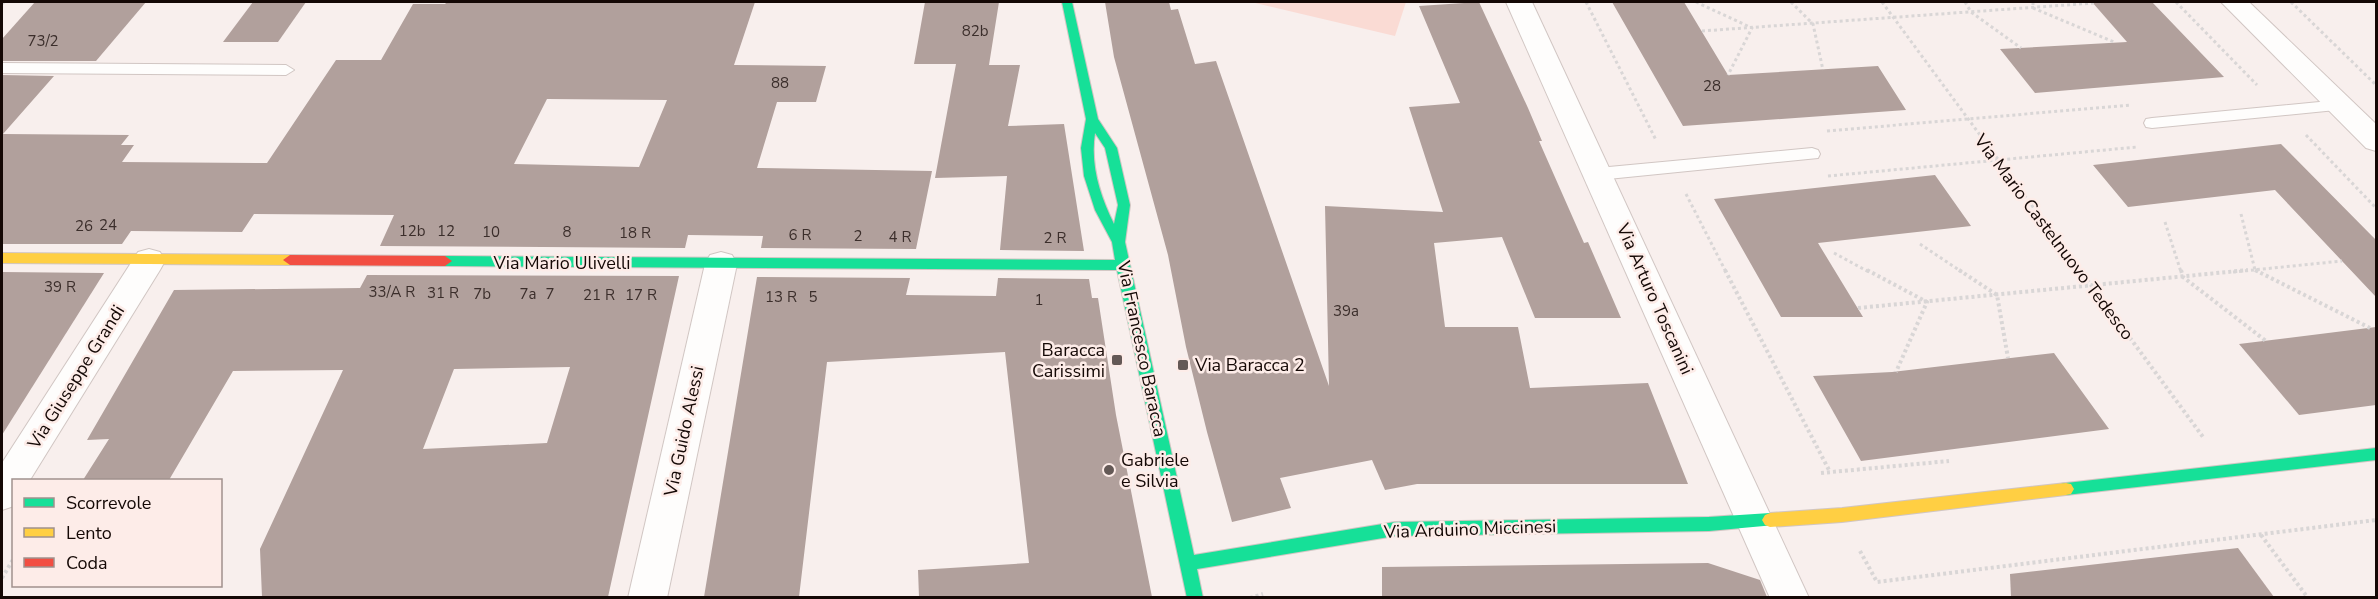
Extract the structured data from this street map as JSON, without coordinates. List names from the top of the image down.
{
  "streets": {
    "street": [
      "Via Mario Ulivelli",
      "Via Arturo Toscanini",
      "Via Francesco Baracca",
      "Via Giuseppe Grandi",
      "Via Guido Alessi",
      "Via Arduino Miccinesi"
    ],
    "path": ["Via Mario Castelnuovo Tedesco"]
  },
  "crossings": [
    ["Via Mario Ulivelli", "Via Francesco Baracca"],
    ["Via Mario Ulivelli", "Via Giuseppe Grandi"],
    ["Via Mario Ulivelli", "Via Guido Alessi"],
    ["Via Arturo Toscanini", "Via Arduino Miccinesi"],
    ["Via Francesco Baracca", "Via Arduino Miccinesi"]
  ],
  "places": {
    "transit": ["Baracca Carissimi", "Via Baracca 2"],
    "other": ["Gabriele e Silvia"]
  },
  "house_numbers": [
    "82b",
    "73/2",
    "88",
    "28",
    "24",
    "26",
    "12b",
    "12",
    "10",
    "8",
    "18 R",
    "6 R",
    "2",
    "4 R",
    "2 R",
    "39 R",
    "33/A R",
    "31 R",
    "7b",
    "7a",
    "7",
    "21 R",
    "17 R",
    "13 R",
    "5",
    "1",
    "39a"
  ],
  "legend": ["Scorrevole", "Lento", "Coda"]
}
